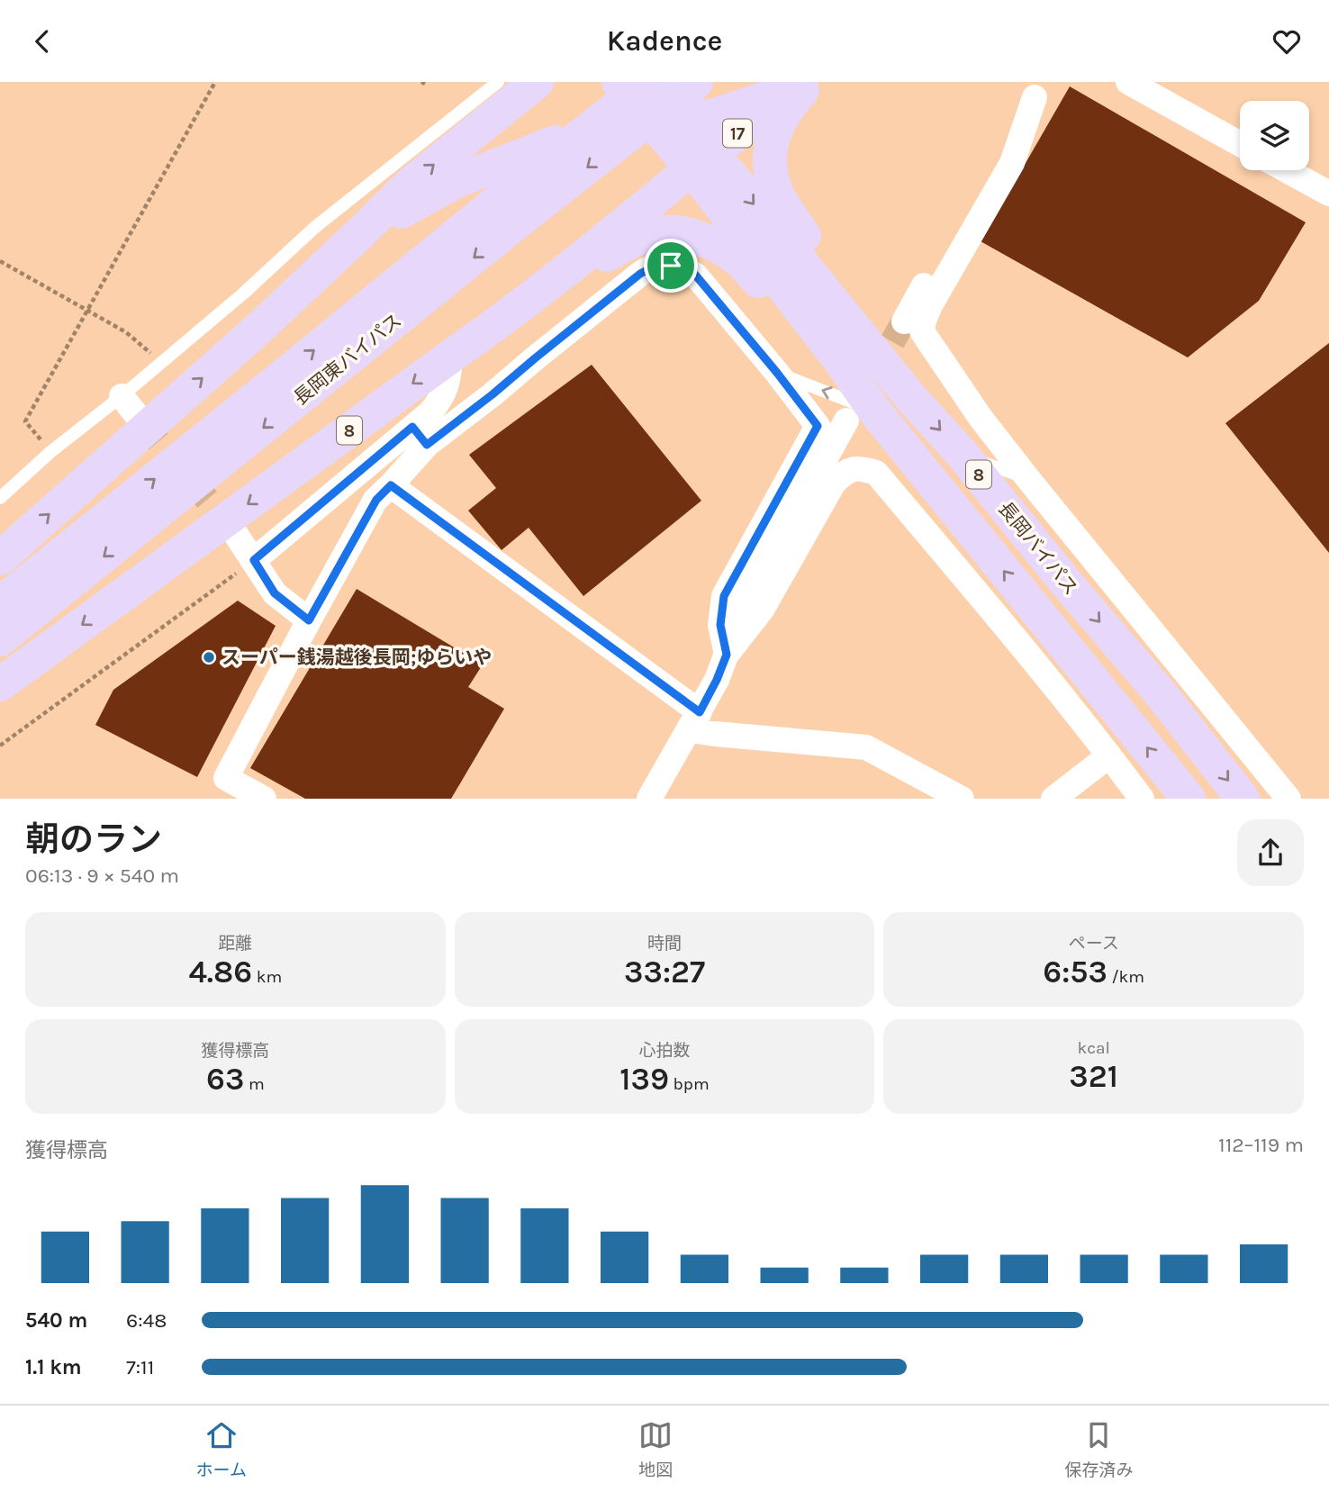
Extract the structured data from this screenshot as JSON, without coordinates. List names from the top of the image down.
{
  "streets": {
    "highway": [
      "17",
      "長岡東バイパス",
      "8",
      "長岡バイパス"
    ]
  },
  "crossings": [
    ["17", "長岡東バイパス"],
    ["17", "8"],
    ["17", "長岡バイパス"],
    ["長岡東バイパス", "8"],
    ["長岡東バイパス", "長岡バイパス"],
    ["8", "長岡バイパス"]
  ],
  "places": ["スーパー銭湯越後長岡;ゆらいや"],
  "page": {
    "header": "Kadence",
    "heading": ["朝のラン", "06:13 · 9 × 540 m"],
    "stats": [
      ["距離", "4.86 km"],
      ["時間", "33:27"],
      ["ペース", "6:53 /km"],
      ["獲得標高", "63 m"],
      ["心拍数", "139 bpm"],
      ["kcal", "321"]
    ],
    "chart": ["獲得標高", "112–119 m"],
    "list": [
      {
        "name": "540 m",
        "note": "6:48"
      },
      {
        "name": "1.1 km",
        "note": "7:11"
      }
    ],
    "tabs": ["ホーム", "地図", "保存済み"]
  }
}
